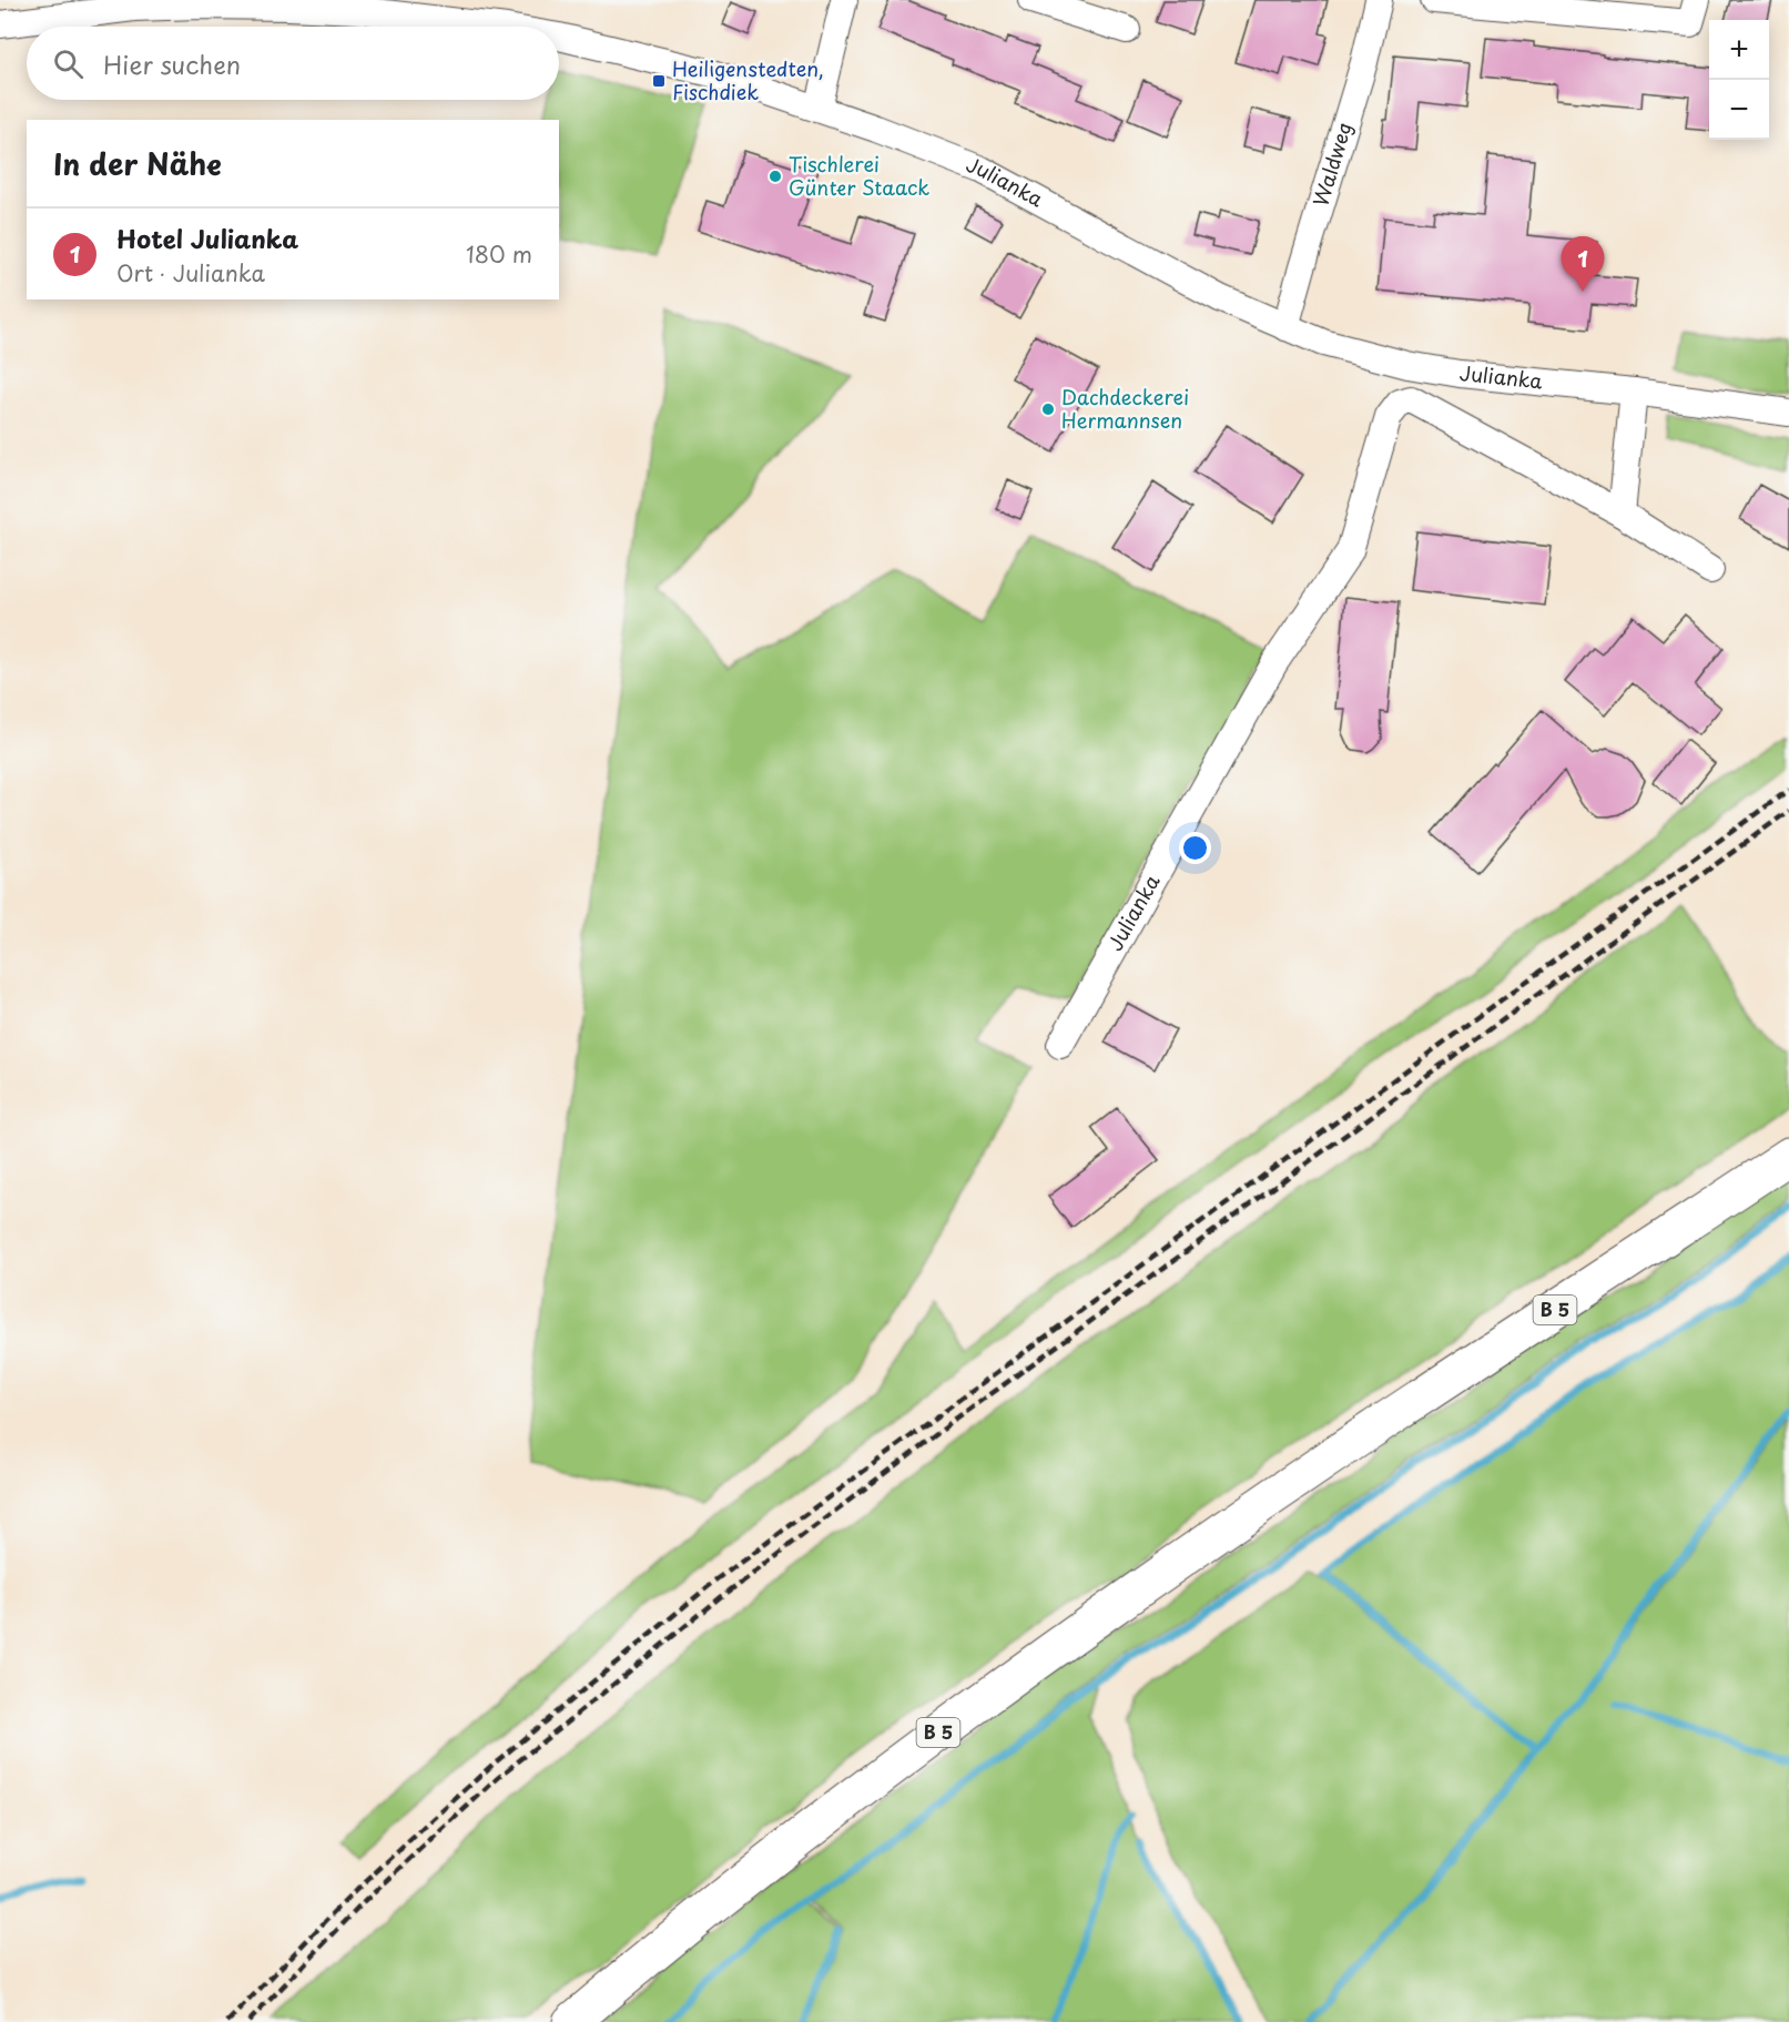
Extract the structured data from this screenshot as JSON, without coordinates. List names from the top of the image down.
{
  "streets": {
    "highway": ["B 5"],
    "street": ["Waldweg", "Julianka"]
  },
  "crossings": [
    ["Waldweg", "Julianka"]
  ],
  "places": {
    "transit": ["Heiligenstedten, Fischdiek"],
    "other": ["Tischlerei Günter Staack", "Dachdeckerei Hermannsen"]
  },
  "page": {
    "map_buttons": ["+", "−"],
    "search": "Hier suchen",
    "heading": "In der Nähe",
    "list": [
      {
        "mark": "1",
        "name": "Hotel Julianka",
        "note": "Ort · Julianka",
        "value": "180 m"
      }
    ],
    "pins": "1"
  }
}
